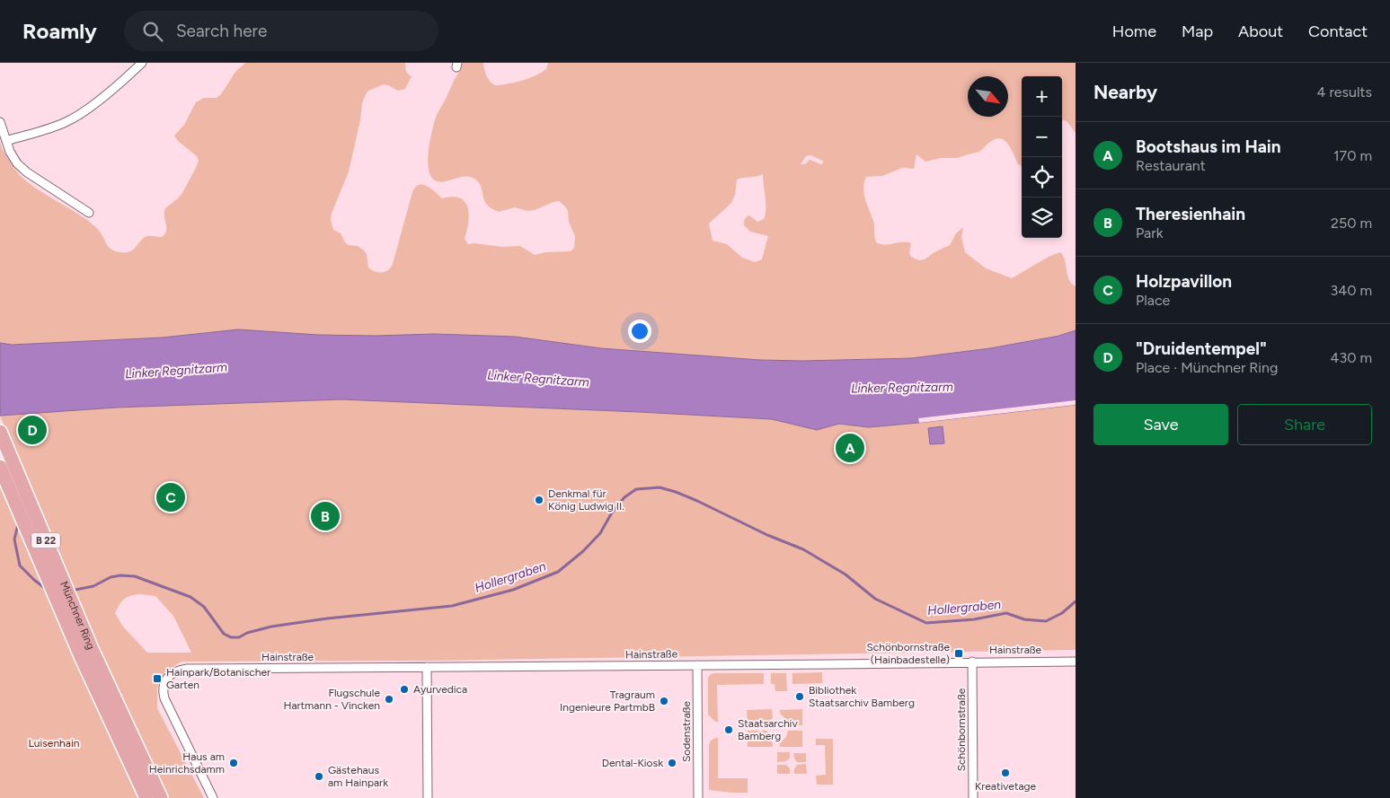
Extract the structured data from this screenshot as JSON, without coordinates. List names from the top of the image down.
{
  "streets": {
    "main road": ["B 22", "Münchner Ring"],
    "street": ["Hainstraße", "Schönbornstraße", "Sodenstraße"]
  },
  "crossings": [
    ["Hainstraße", "Schönbornstraße"],
    ["Hainstraße", "Sodenstraße"]
  ],
  "water": ["Linker Regnitzarm", "Hollergraben"],
  "parks": ["Luisenhain"],
  "places": {
    "other": [
      "Denkmal für König Ludwig II.",
      "Ayurvedica",
      "Bibliothek Staatsarchiv Bamberg",
      "Flugschule Hartmann - Vincken",
      "Tragraum Ingenieure PartmbB",
      "Staatsarchiv Bamberg",
      "Haus am Heinrichsdamm",
      "Dental-Kiosk",
      "Kreativetage",
      "Gästehaus am Hainpark"
    ],
    "transit": ["Schönbornstraße (Hainbadestelle)", "Hainpark/Botanischer Garten"]
  },
  "north": "bottom right",
  "page": {
    "header": "Roamly",
    "search": "Search here",
    "nav": [
      "Home",
      "Map",
      "About",
      "Contact"
    ],
    "heading": ["Nearby", "4 results"],
    "map_buttons": ["+", "−"],
    "list": [
      {
        "mark": "A",
        "name": "Bootshaus im Hain",
        "note": "Restaurant",
        "value": "170 m"
      },
      {
        "mark": "B",
        "name": "Theresienhain",
        "note": "Park",
        "value": "250 m"
      },
      {
        "mark": "C",
        "name": "Holzpavillon",
        "note": "Place",
        "value": "340 m"
      },
      {
        "mark": "D",
        "name": "\"Druidentempel\"",
        "note": "Place · Münchner Ring",
        "value": "430 m"
      }
    ],
    "buttons": ["Save", "Share"],
    "pins": [
      "D",
      "A",
      "C",
      "B"
    ]
  }
}
